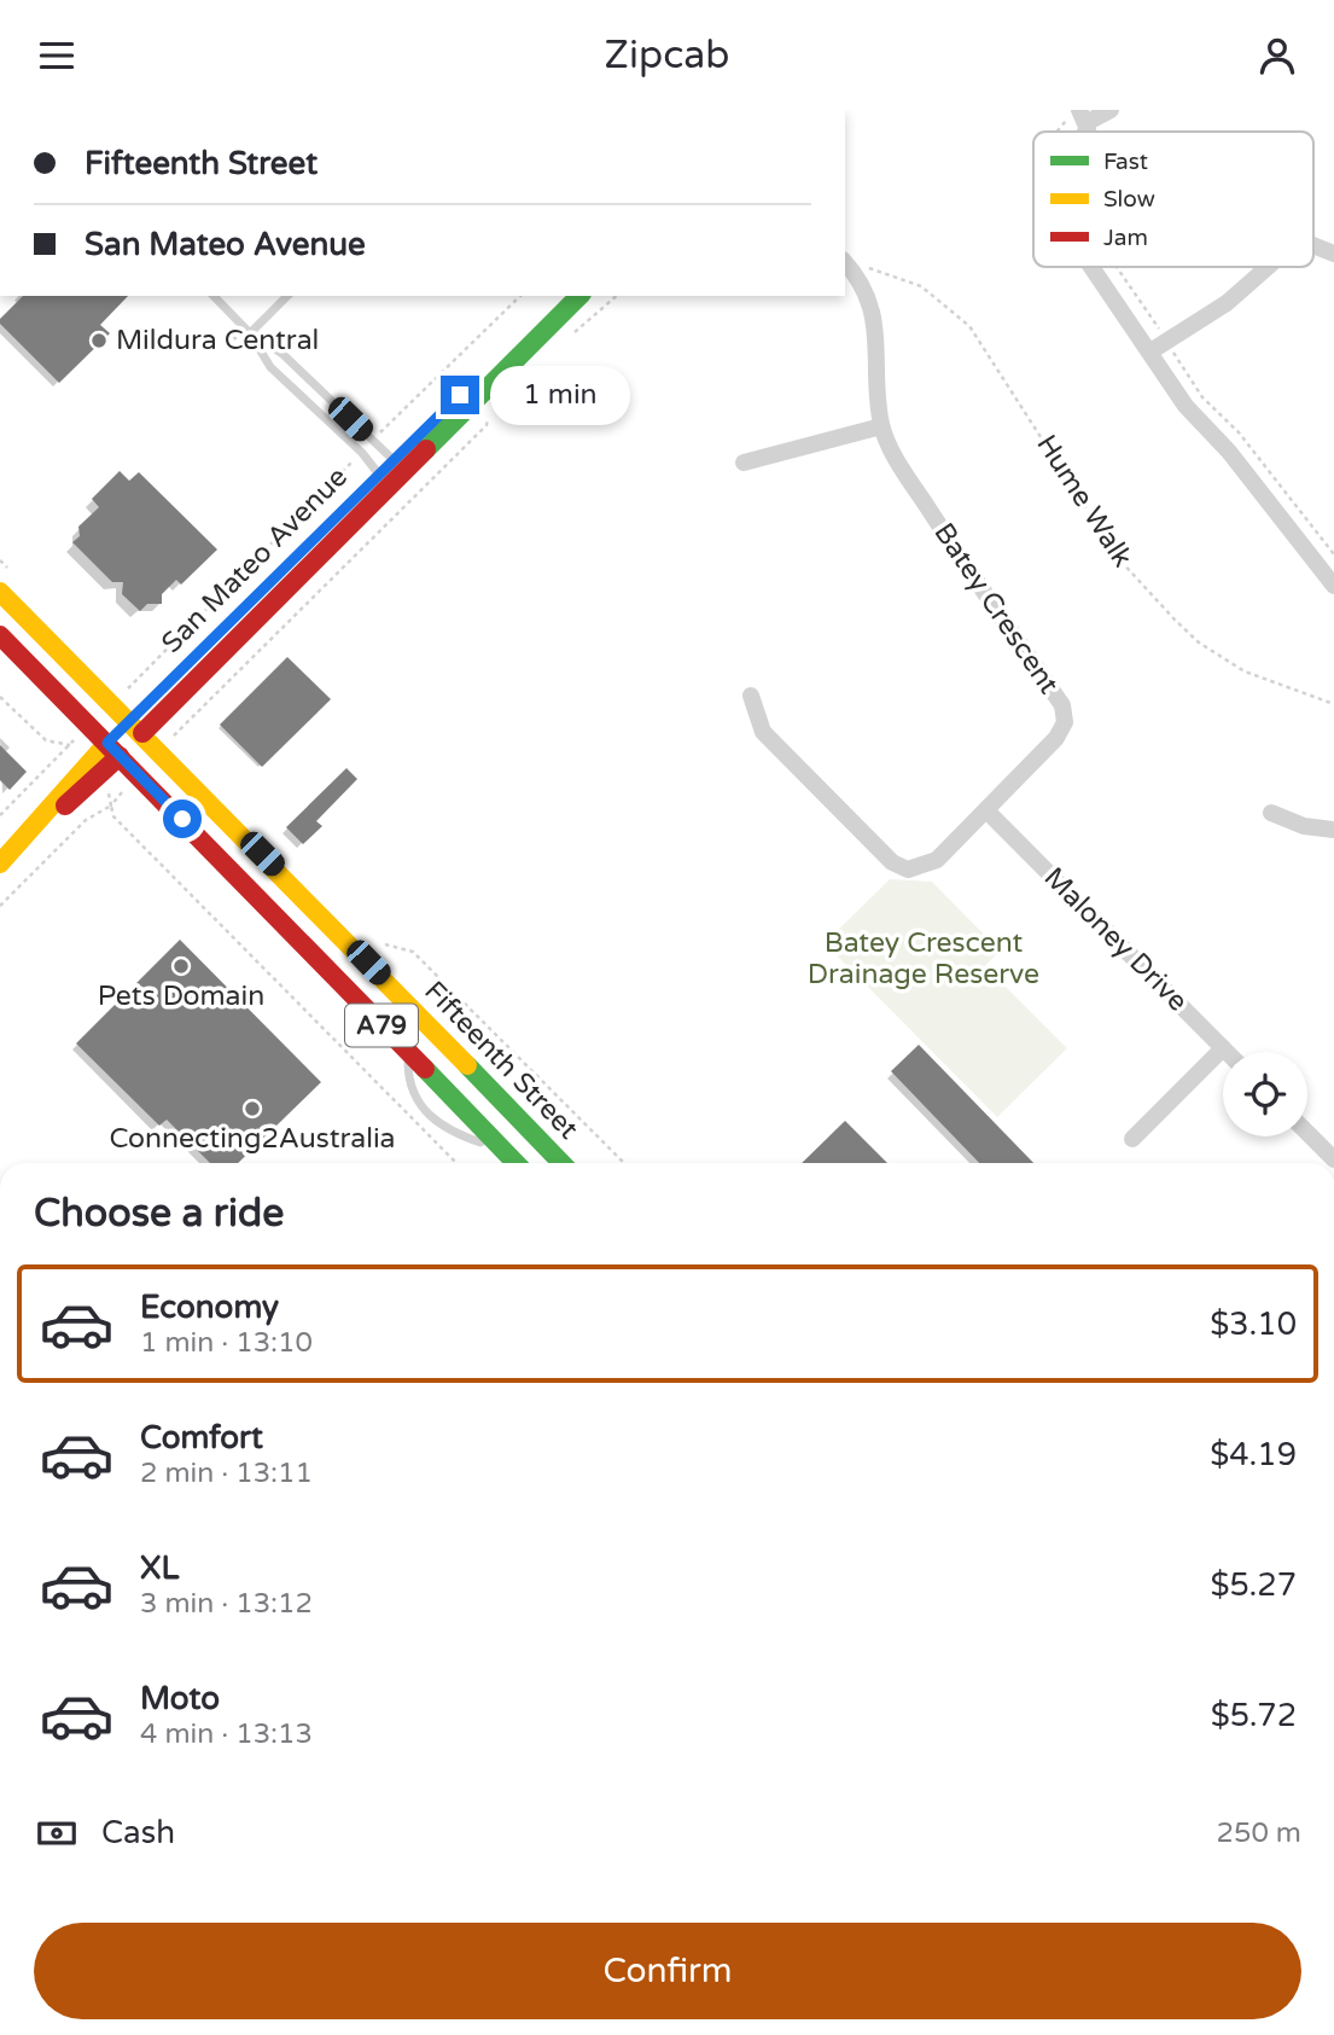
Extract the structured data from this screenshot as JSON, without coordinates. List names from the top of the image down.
{
  "streets": {
    "main road": ["San Mateo Avenue", "A79", "Fifteenth Street"],
    "street": ["Batey Crescent", "Maloney Drive"],
    "path": ["Hume Walk"]
  },
  "crossings": [
    ["San Mateo Avenue", "Fifteenth Street"],
    ["Batey Crescent", "Maloney Drive"]
  ],
  "parks": ["Batey Crescent Drainage Reserve"],
  "places": ["Mildura Central", "Pets Domain", "Connecting2Australia"],
  "legend": ["Fast", "Slow", "Jam"],
  "page": {
    "header": "Zipcab",
    "banner": ["Fifteenth Street", "San Mateo Avenue"],
    "bubble": "1 min",
    "heading": "Choose a ride",
    "list": [
      {
        "name": "Economy",
        "note": "1 min · 13:10",
        "value": "$3.10"
      },
      {
        "name": "Comfort",
        "note": "2 min · 13:11",
        "value": "$4.19"
      },
      {
        "name": "XL",
        "note": "3 min · 13:12",
        "value": "$5.27"
      },
      {
        "name": "Moto",
        "note": "4 min · 13:13",
        "value": "$5.72"
      }
    ],
    "pay": ["Cash", "250 m"],
    "buttons": "Confirm"
  }
}
